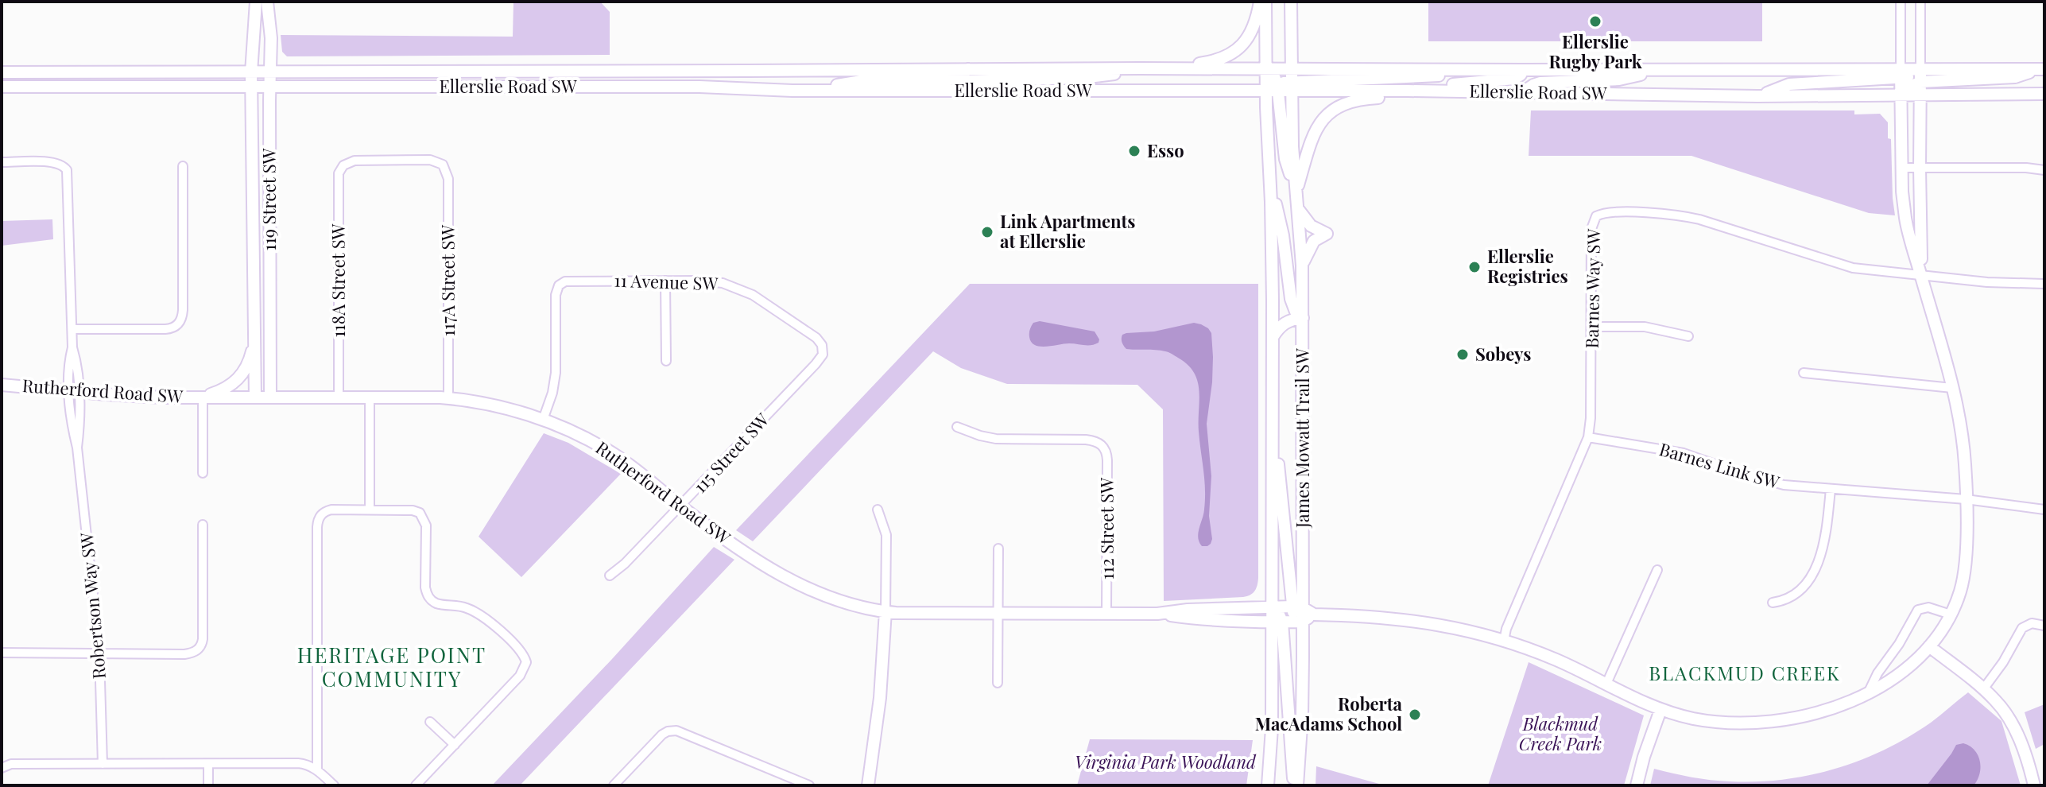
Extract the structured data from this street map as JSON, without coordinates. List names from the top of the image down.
{
  "streets": {
    "main road": [
      "Ellerslie Road SW",
      "119 Street SW",
      "Rutherford Road SW",
      "James Mowatt Trail SW"
    ],
    "street": [
      "118A Street SW",
      "117A Street SW",
      "11 Avenue SW",
      "Barnes Way SW",
      "115 Street SW",
      "Barnes Link SW",
      "112 Street SW",
      "Robertson Way SW"
    ]
  },
  "crossings": [
    ["Ellerslie Road SW", "119 Street SW"],
    ["Ellerslie Road SW", "James Mowatt Trail SW"],
    ["119 Street SW", "Rutherford Road SW"],
    ["118A Street SW", "117A Street SW"],
    ["118A Street SW", "Rutherford Road SW"],
    ["117A Street SW", "Rutherford Road SW"],
    ["11 Avenue SW", "Rutherford Road SW"],
    ["11 Avenue SW", "115 Street SW"],
    ["Barnes Way SW", "Barnes Link SW"],
    ["Rutherford Road SW", "James Mowatt Trail SW"],
    ["Rutherford Road SW", "115 Street SW"],
    ["Rutherford Road SW", "112 Street SW"],
    ["Rutherford Road SW", "Robertson Way SW"]
  ],
  "districts": ["HERITAGE POINT COMMUNITY", "BLACKMUD CREEK"],
  "parks": ["Blackmud Creek Park", "Virginia Park Woodland"],
  "places": [
    "Ellerslie Rugby Park",
    "Esso",
    "Link Apartments at Ellerslie",
    "Ellerslie Registries",
    "Sobeys",
    "Roberta MacAdams School"
  ]
}
